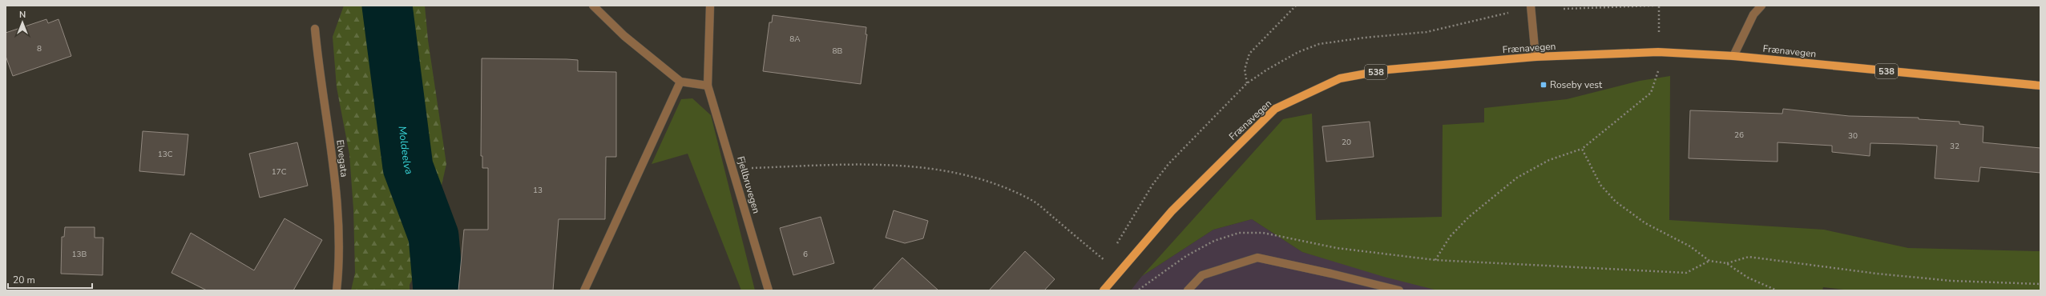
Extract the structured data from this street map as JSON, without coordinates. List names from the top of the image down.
{
  "streets": {
    "main road": ["Frænavegen", "538"],
    "street": ["Elvegata", "Fjellbruvegen"]
  },
  "water": ["Moldeelva"],
  "places": {
    "transit": ["Roseby vest"]
  },
  "house_numbers": [
    "8A",
    "8",
    "8B",
    "26",
    "30",
    "20",
    "32",
    "13C",
    "17C",
    "13",
    "13B",
    "6"
  ],
  "scale_bar": "20 m",
  "north": "top"
}
